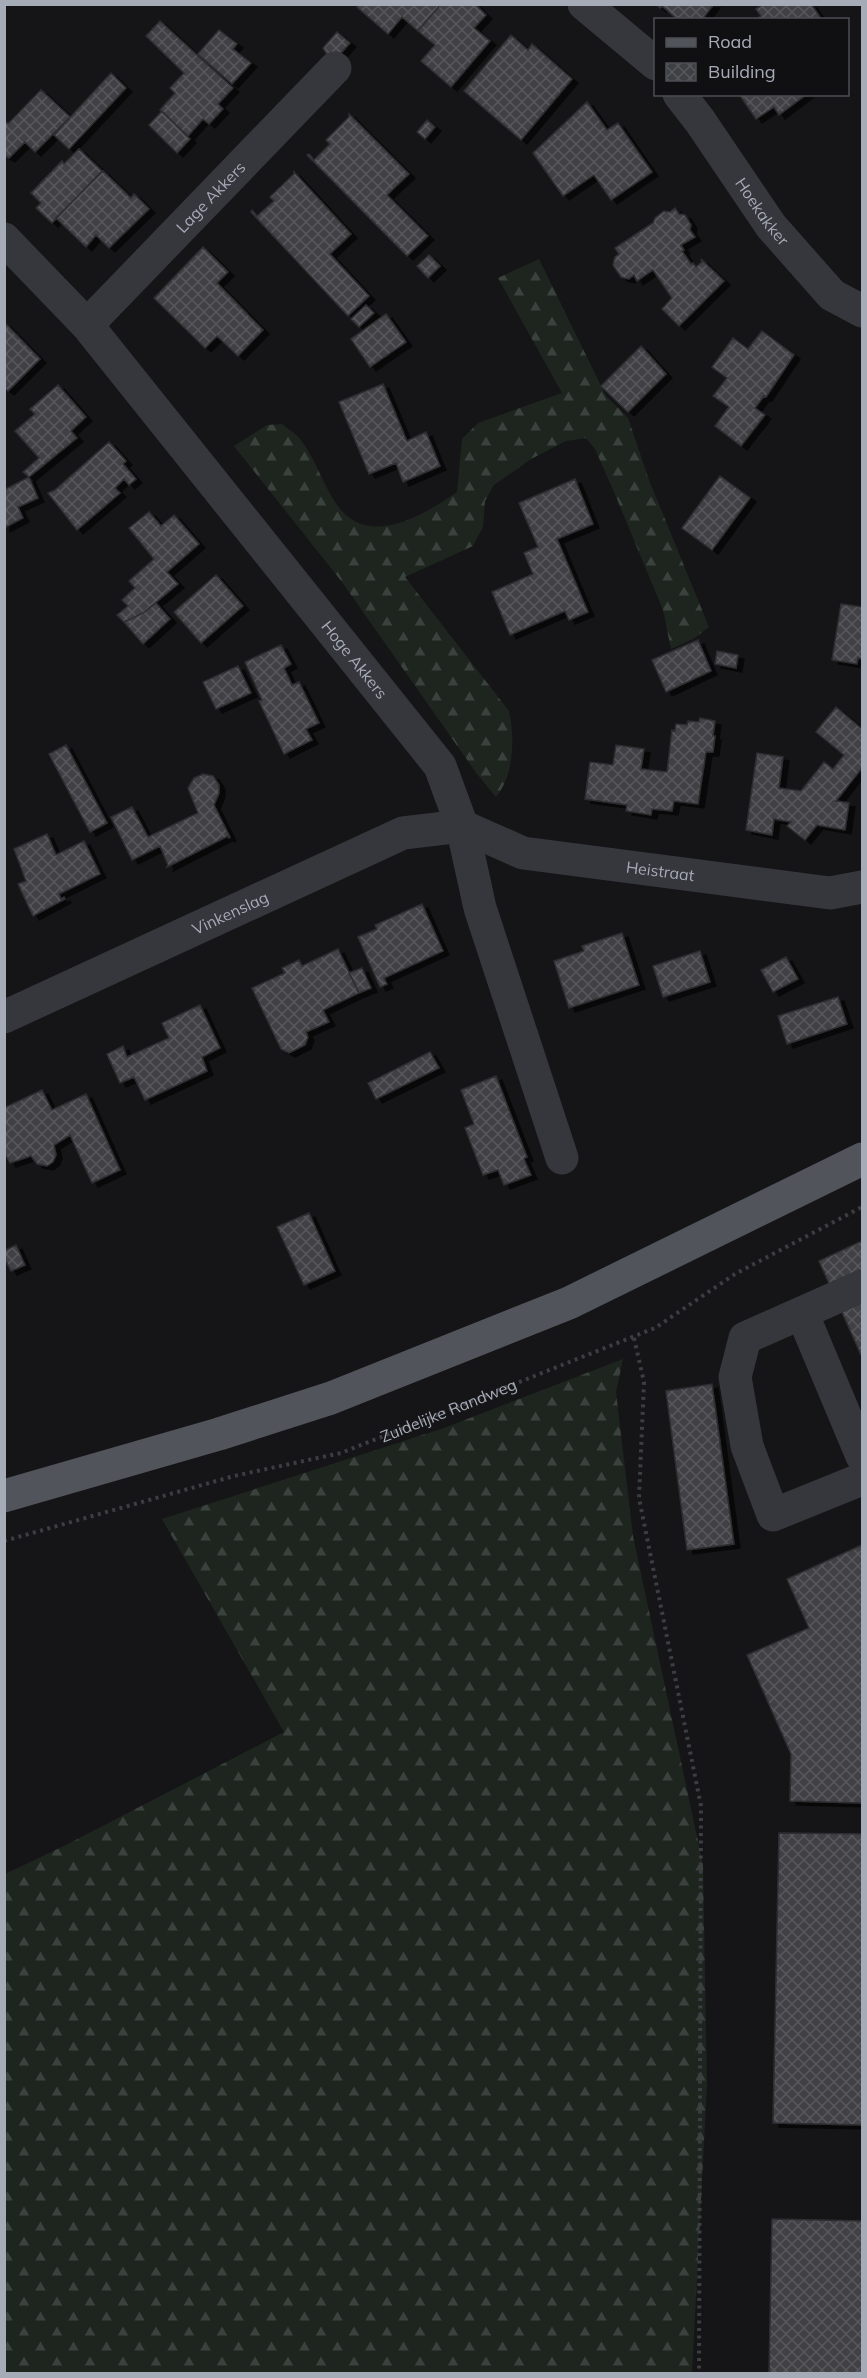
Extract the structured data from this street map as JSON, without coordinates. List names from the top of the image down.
{
  "streets": {
    "street": [
      "Lage Akkers",
      "Hoekakker",
      "Hoge Akkers",
      "Heistraat",
      "Vinkenslag"
    ],
    "path": ["Zuidelijke Randweg"]
  },
  "crossings": [
    ["Lage Akkers", "Hoge Akkers"],
    ["Hoge Akkers", "Heistraat"],
    ["Hoge Akkers", "Vinkenslag"],
    ["Heistraat", "Vinkenslag"]
  ],
  "legend": ["Road", "Building"]
}
